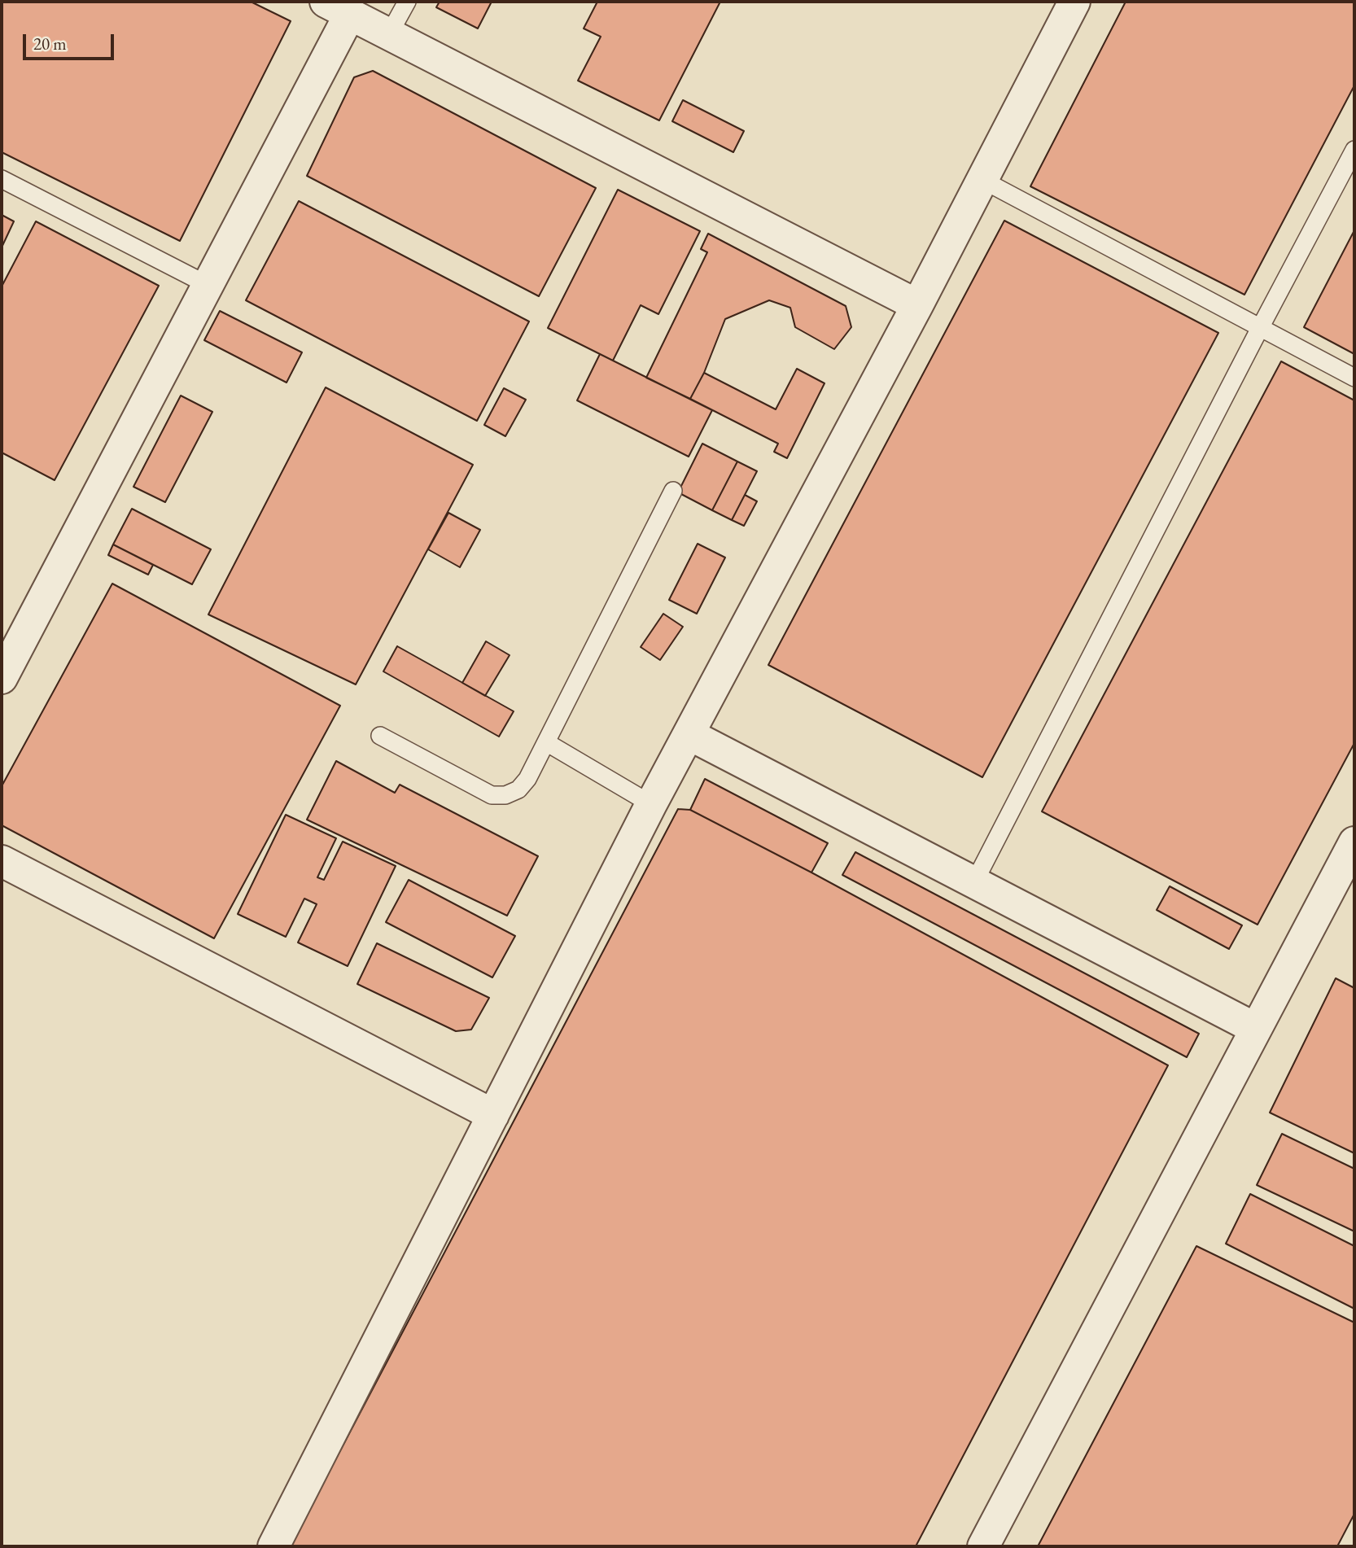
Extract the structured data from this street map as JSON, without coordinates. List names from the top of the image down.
{
  "scale_bar": "20 m"
}
